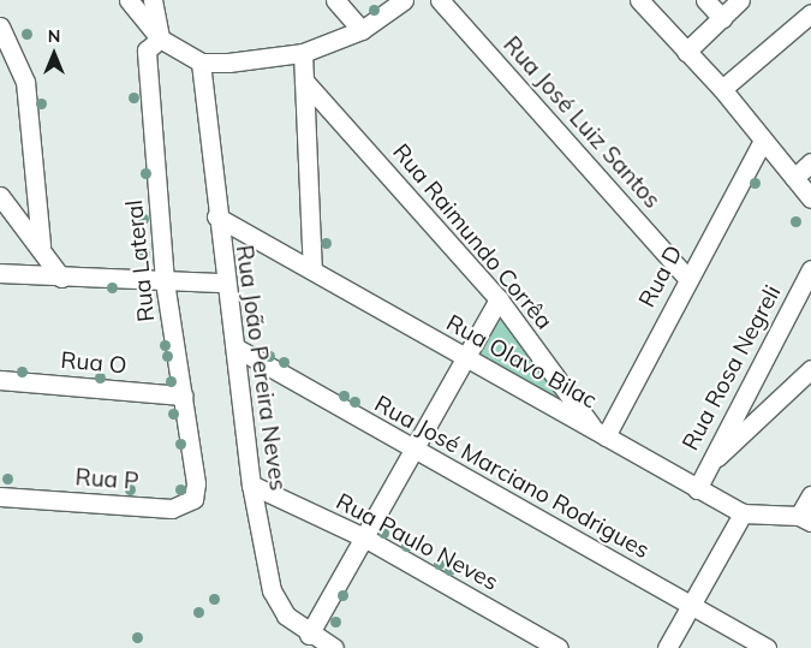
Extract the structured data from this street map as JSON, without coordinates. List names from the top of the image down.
{
  "streets": {
    "street": [
      "Rua José Luiz Santos",
      "Rua Raimundo Corrêa",
      "Rua Lateral",
      "Rua D",
      "Rua Olavo Bilac",
      "Rua O",
      "Rua João Pereira Neves",
      "Rua Rosa Negreli",
      "Rua José Marciano Rodrigues",
      "Rua P",
      "Rua Paulo Neves"
    ]
  },
  "crossings": [
    ["Rua José Luiz Santos", "Rua D"],
    ["Rua Raimundo Corrêa", "Rua D"],
    ["Rua Raimundo Corrêa", "Rua Olavo Bilac"],
    ["Rua Lateral", "Rua O"],
    ["Rua Lateral", "Rua P"],
    ["Rua D", "Rua Olavo Bilac"],
    ["Rua Olavo Bilac", "Rua João Pereira Neves"],
    ["Rua Olavo Bilac", "Rua Rosa Negreli"],
    ["Rua João Pereira Neves", "Rua José Marciano Rodrigues"],
    ["Rua João Pereira Neves", "Rua Paulo Neves"]
  ],
  "north": "top"
}
